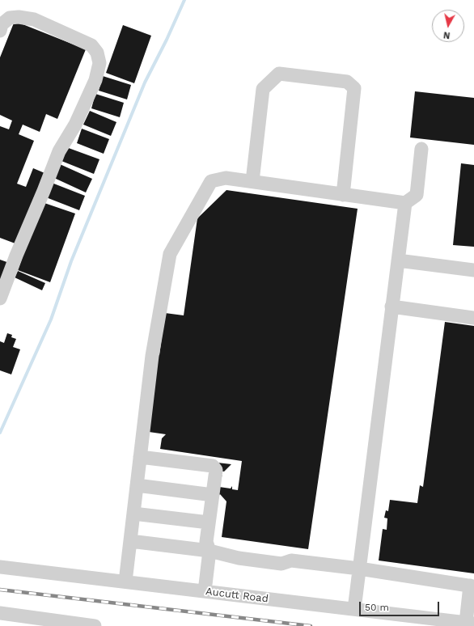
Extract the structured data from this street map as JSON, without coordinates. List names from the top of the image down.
{
  "streets": {
    "street": ["Aucutt Road"]
  },
  "scale_bar": "50 m",
  "north": "bottom"
}
